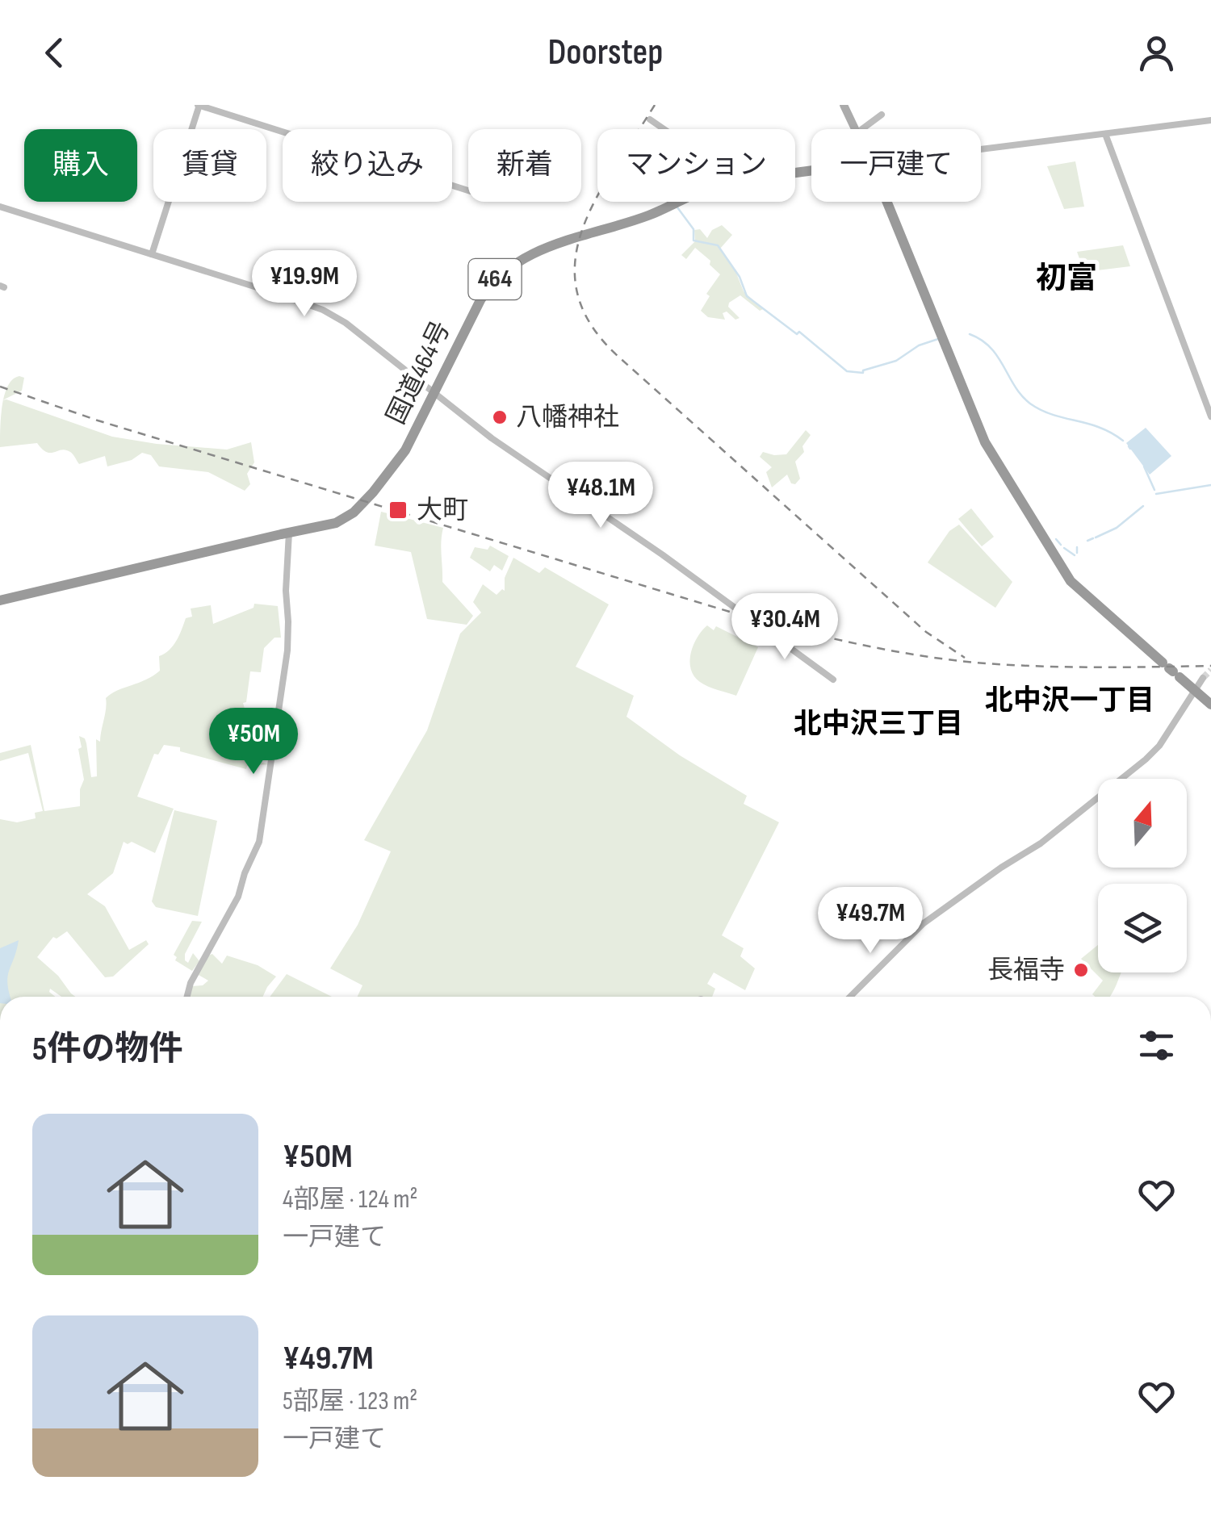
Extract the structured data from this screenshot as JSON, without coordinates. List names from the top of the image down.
{
  "streets": {
    "highway": ["464", "国道464号"]
  },
  "districts": ["初富", "北中沢一丁目", "北中沢三丁目"],
  "places": {
    "other": ["八幡神社", "長福寺"],
    "transit": ["大町"]
  },
  "north": "top",
  "page": {
    "header": "Doorstep",
    "chip": [
      "購入",
      "賃貸",
      "絞り込み",
      "新着",
      "マンション",
      "一戸建て"
    ],
    "price": [
      "¥19.9M",
      "¥48.1M",
      "¥30.4M",
      "¥50M",
      "¥49.7M"
    ],
    "heading": "5件の物件",
    "list": [
      {
        "name": "¥50M",
        "note": "4部屋 · 124 m² · 一戸建て"
      },
      {
        "name": "¥49.7M",
        "note": "5部屋 · 123 m² · 一戸建て"
      }
    ]
  }
}
